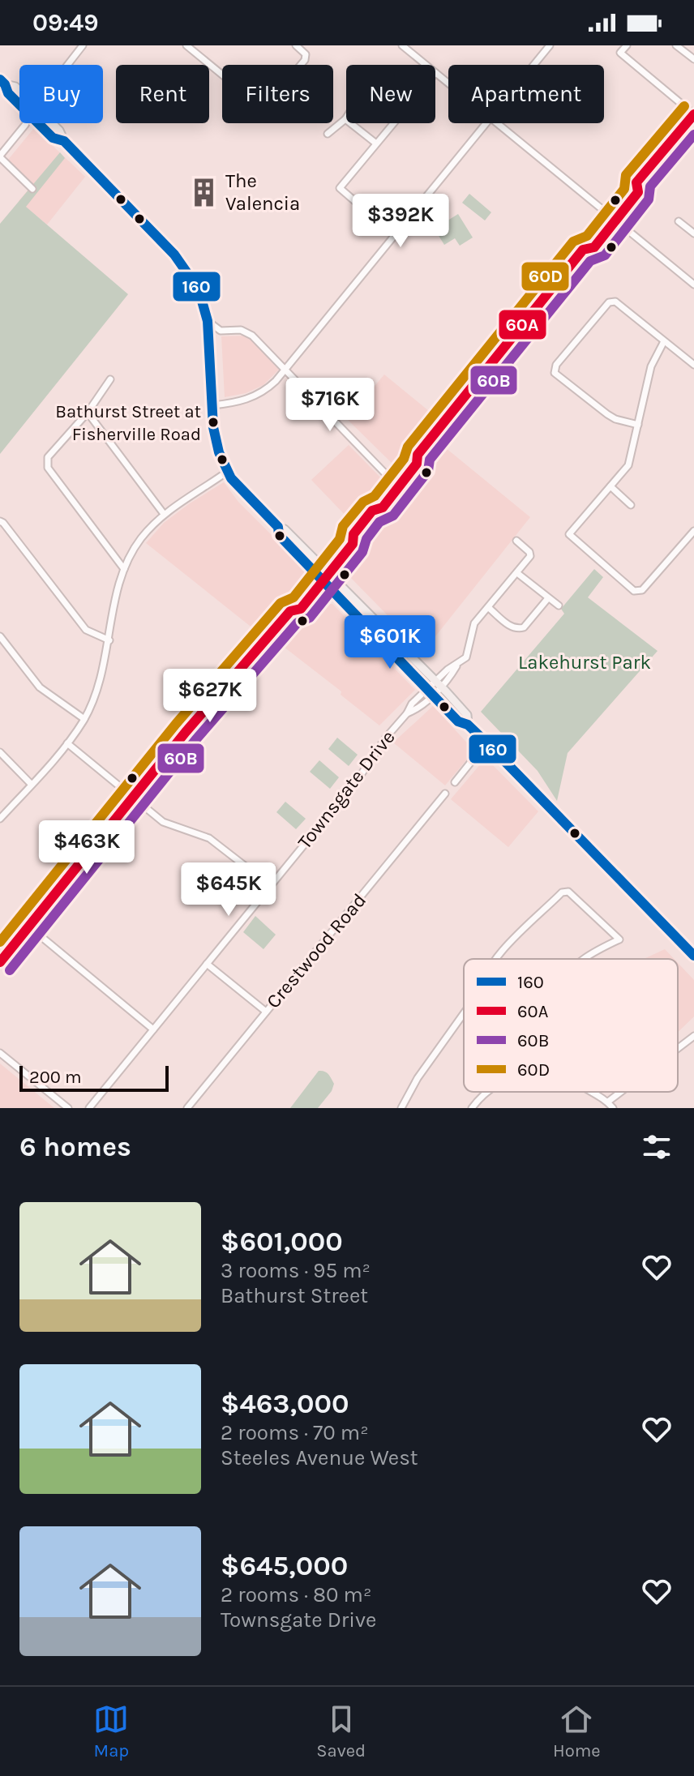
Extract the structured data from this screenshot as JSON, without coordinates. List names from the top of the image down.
{
  "streets": {
    "street": ["Townsgate Drive", "Crestwood Road"]
  },
  "parks": ["Lakehurst Park"],
  "places": {
    "building": ["The Valencia"],
    "other": ["Bathurst Street at Fisherville Road"]
  },
  "lines": [
    "transit line 160",
    "transit line 60D",
    "transit line 60A",
    "transit line 60B"
  ],
  "legend": [
    "160",
    "60A",
    "60B",
    "60D"
  ],
  "scale_bar": "200 m",
  "page": {
    "status": "09:49",
    "chip": [
      "Buy",
      "Rent",
      "Filters",
      "New",
      "Apartment"
    ],
    "price": [
      "$392K",
      "$716K",
      "$601K",
      "$627K",
      "$463K",
      "$645K"
    ],
    "scale": "200 m",
    "heading": "6 homes",
    "list": [
      {
        "name": "$601,000",
        "note": "3 rooms · 95 m² · Bathurst Street"
      },
      {
        "name": "$463,000",
        "note": "2 rooms · 70 m² · Steeles Avenue West"
      },
      {
        "name": "$645,000",
        "note": "2 rooms · 80 m² · Townsgate Drive"
      }
    ],
    "tabs": ["Map", "Saved", "Home"]
  }
}
